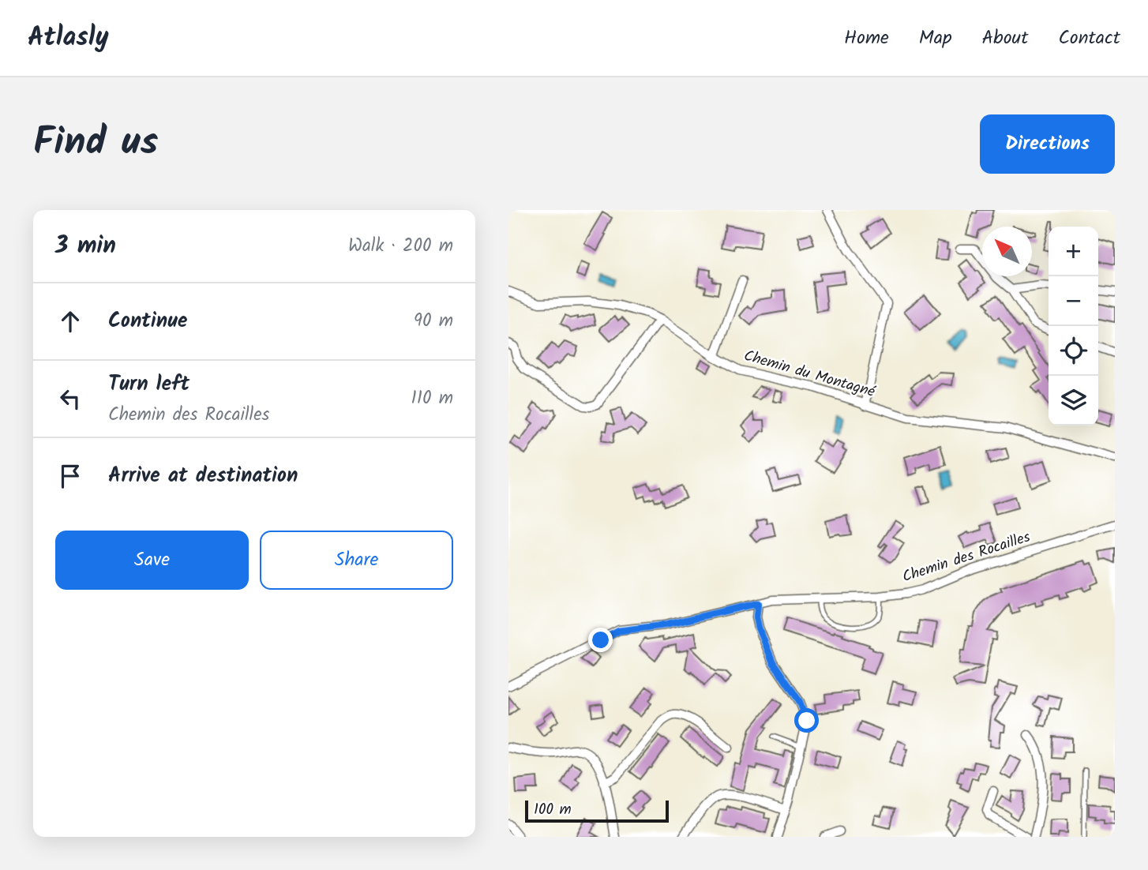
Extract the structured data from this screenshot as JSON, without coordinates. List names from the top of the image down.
{
  "streets": {
    "street": ["Chemin du Montagné", "Chemin des Rocailles"]
  },
  "scale_bar": "100 m",
  "north": "top left",
  "page": {
    "header": "Atlasly",
    "nav": [
      "Home",
      "Map",
      "About",
      "Contact"
    ],
    "title": "Find us",
    "buttons": [
      "Directions",
      ["Save", "Share"]
    ],
    "heading": ["3 min", "Walk · 200 m"],
    "map_buttons": ["+", "−"],
    "list": [
      ["Continue", "90 m"],
      ["Turn left", "Chemin des Rocailles", "110 m"],
      "Arrive at destination"
    ],
    "scale": "100 m"
  }
}
